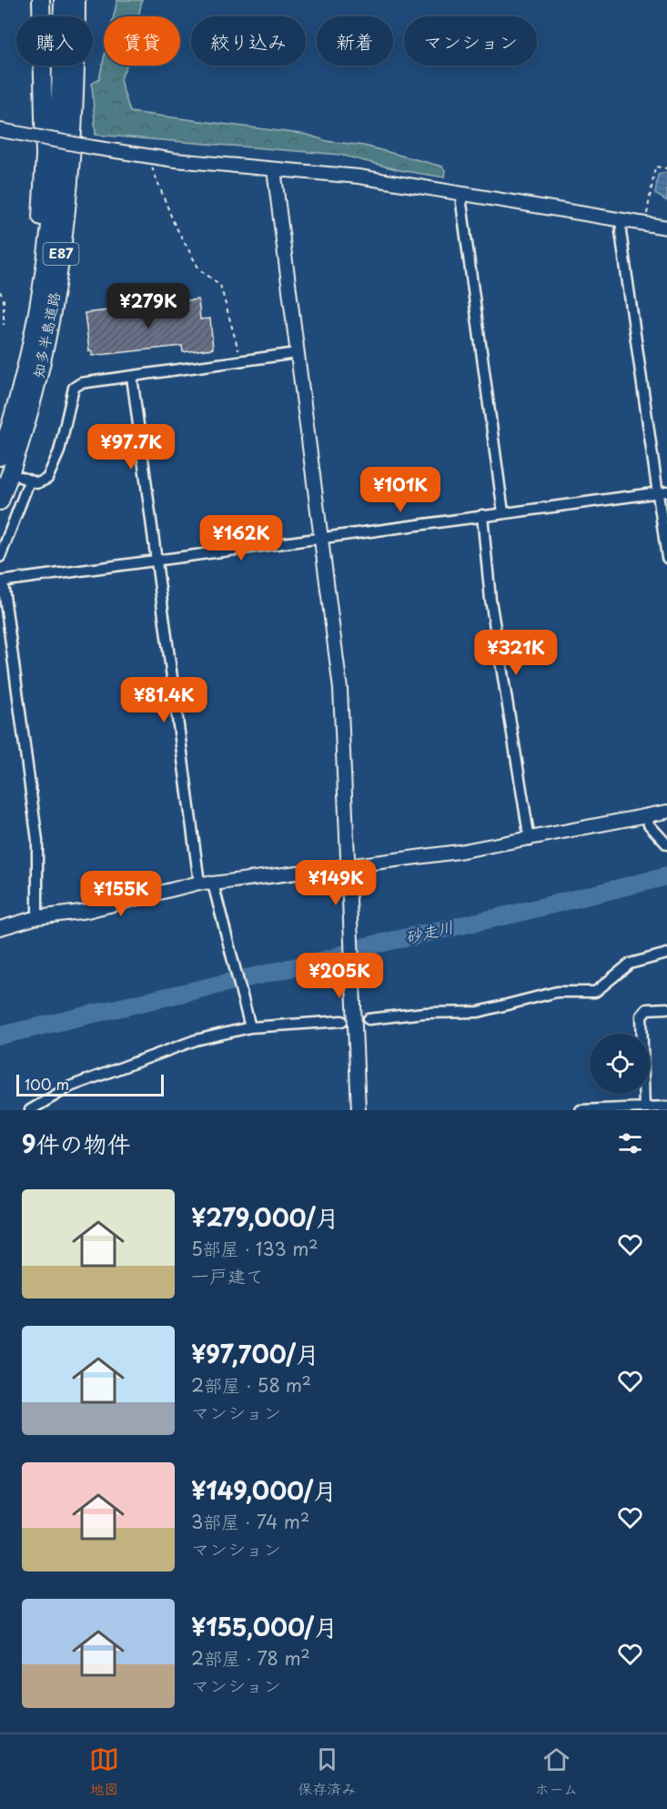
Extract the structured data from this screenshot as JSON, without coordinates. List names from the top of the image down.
{
  "streets": {
    "highway": ["E87", "知多半島道路"]
  },
  "water": ["砂走川"],
  "scale_bar": "100 m",
  "page": {
    "chip": [
      "購入",
      "賃貸",
      "絞り込み",
      "新着",
      "マンション"
    ],
    "price": [
      "¥279K",
      "¥97.7K",
      "¥101K",
      "¥162K",
      "¥321K",
      "¥81.4K",
      "¥149K",
      "¥155K",
      "¥205K"
    ],
    "scale": "100 m",
    "heading": "9件の物件",
    "list": [
      {
        "name": "¥279,000/月",
        "note": "5部屋 · 133 m² · 一戸建て"
      },
      {
        "name": "¥97,700/月",
        "note": "2部屋 · 58 m² · マンション"
      },
      {
        "name": "¥149,000/月",
        "note": "3部屋 · 74 m² · マンション"
      },
      {
        "name": "¥155,000/月",
        "note": "2部屋 · 78 m² · マンション"
      }
    ],
    "tabs": ["地図", "保存済み", "ホーム"]
  }
}
